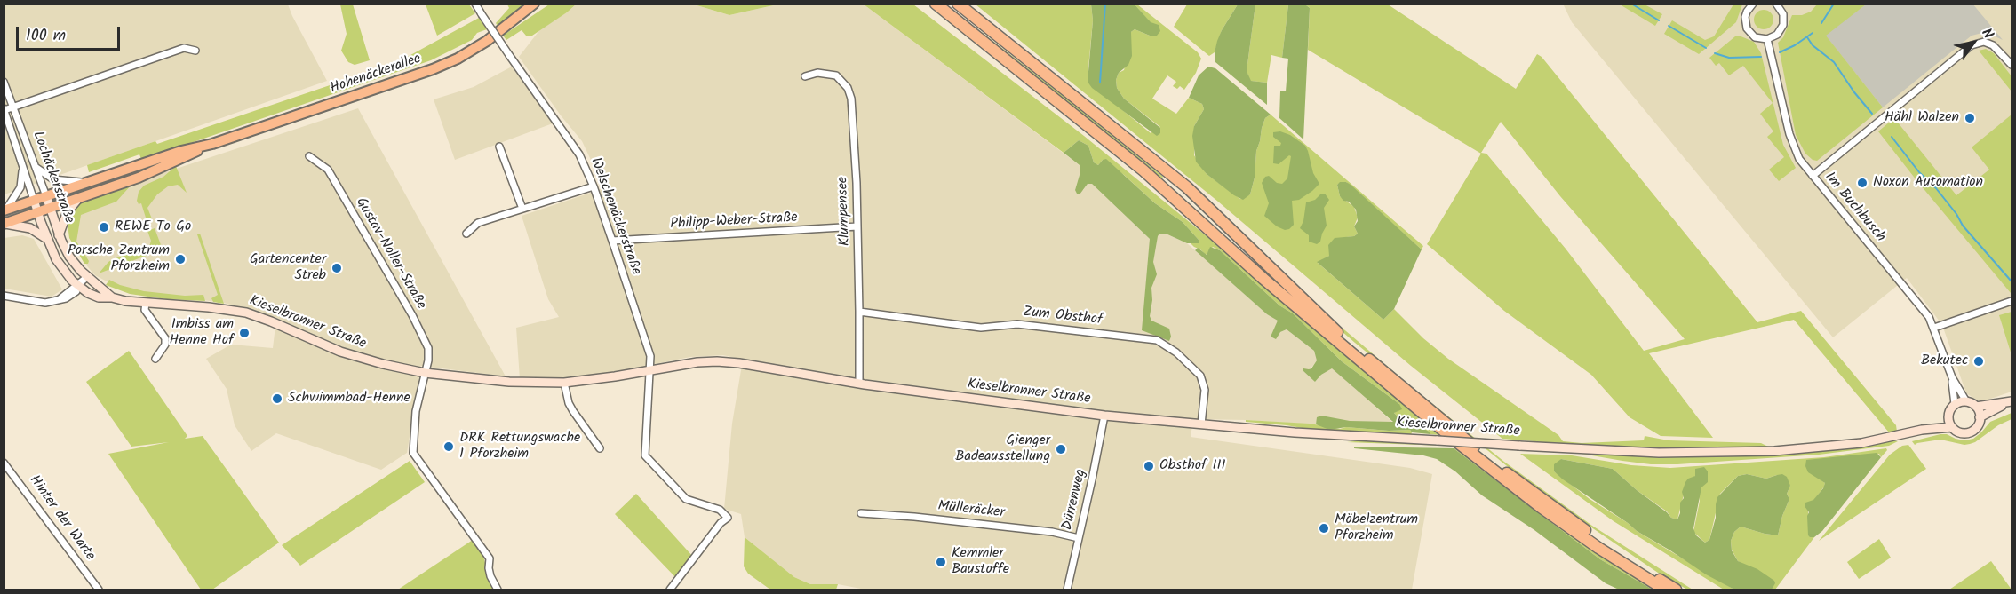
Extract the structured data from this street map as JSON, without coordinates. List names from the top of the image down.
{
  "streets": {
    "main road": ["Hohenäckerallee"],
    "street": [
      "Lochäckerstraße",
      "Im Buchbusch",
      "Klumpensee",
      "Welschenäckerstraße",
      "Philipp-Weber-Straße",
      "Gustav-Noller-Straße",
      "Zum Obsthof",
      "Kieselbronner Straße",
      "Dürrenweg",
      "Mülleräcker",
      "Hinter der Warte"
    ]
  },
  "crossings": [
    ["Hohenäckerallee", "Lochäckerstraße"],
    ["Lochäckerstraße", "Kieselbronner Straße"],
    ["Im Buchbusch", "Kieselbronner Straße"],
    ["Klumpensee", "Philipp-Weber-Straße"],
    ["Klumpensee", "Zum Obsthof"],
    ["Klumpensee", "Kieselbronner Straße"],
    ["Welschenäckerstraße", "Philipp-Weber-Straße"],
    ["Welschenäckerstraße", "Kieselbronner Straße"],
    ["Gustav-Noller-Straße", "Kieselbronner Straße"],
    ["Zum Obsthof", "Kieselbronner Straße"],
    ["Kieselbronner Straße", "Dürrenweg"],
    ["Dürrenweg", "Mülleräcker"]
  ],
  "places": [
    "Hähl Walzen",
    "Noxon Automation",
    "REWE To Go",
    "Porsche Zentrum Pforzheim",
    "Gartencenter Streb",
    "Imbiss am Henne Hof",
    "Bekutec",
    "Schwimmbad-Henne",
    "DRK Rettungswache 1 Pforzheim",
    "Gienger Badeausstellung",
    "Obsthof III",
    "Möbelzentrum Pforzheim",
    "Kemmler Baustoffe"
  ],
  "scale_bar": "100 m",
  "north": "top right"
}
